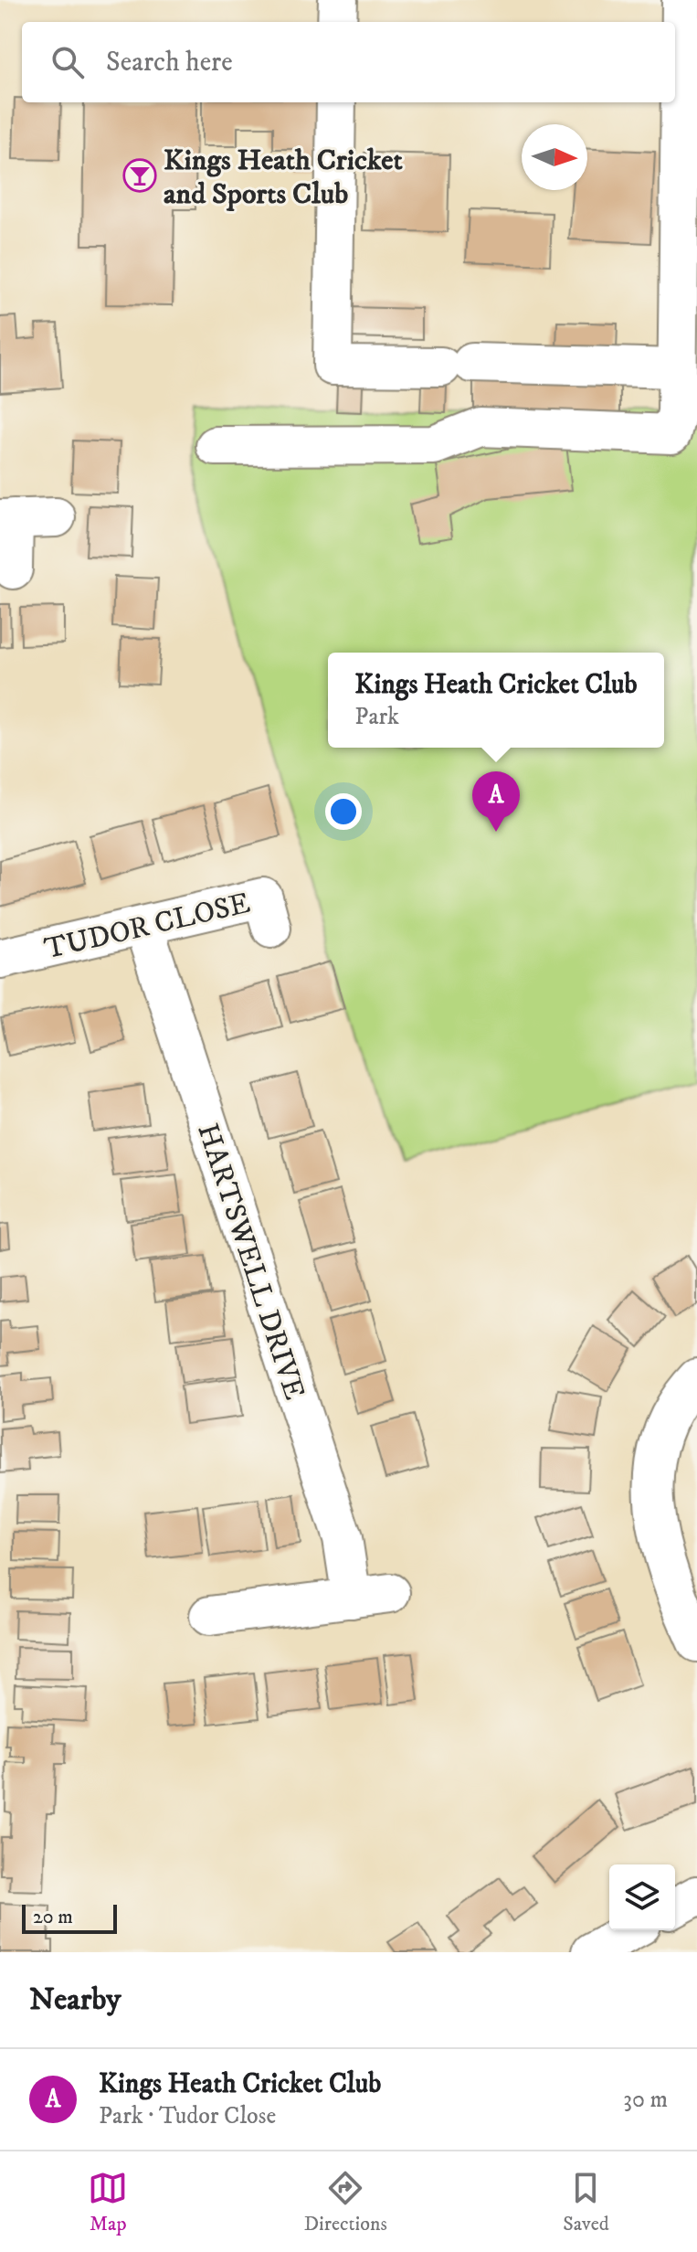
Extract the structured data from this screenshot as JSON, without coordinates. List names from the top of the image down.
{
  "streets": {
    "street": ["TUDOR CLOSE", "HARTSWELL DRIVE"]
  },
  "crossings": [
    ["TUDOR CLOSE", "HARTSWELL DRIVE"]
  ],
  "places": {
    "bar": ["Kings Heath Cricket and Sports Club"]
  },
  "scale_bar": "20 m",
  "north": "right",
  "page": {
    "search": "Search here",
    "popup": ["Kings Heath Cricket Club", "Park"],
    "pins": "A",
    "scale": "20 m",
    "heading": "Nearby",
    "list": [
      {
        "mark": "A",
        "name": "Kings Heath Cricket Club",
        "note": "Park · Tudor Close",
        "value": "30 m"
      }
    ],
    "nav": ["Map", "Directions", "Saved"]
  }
}
